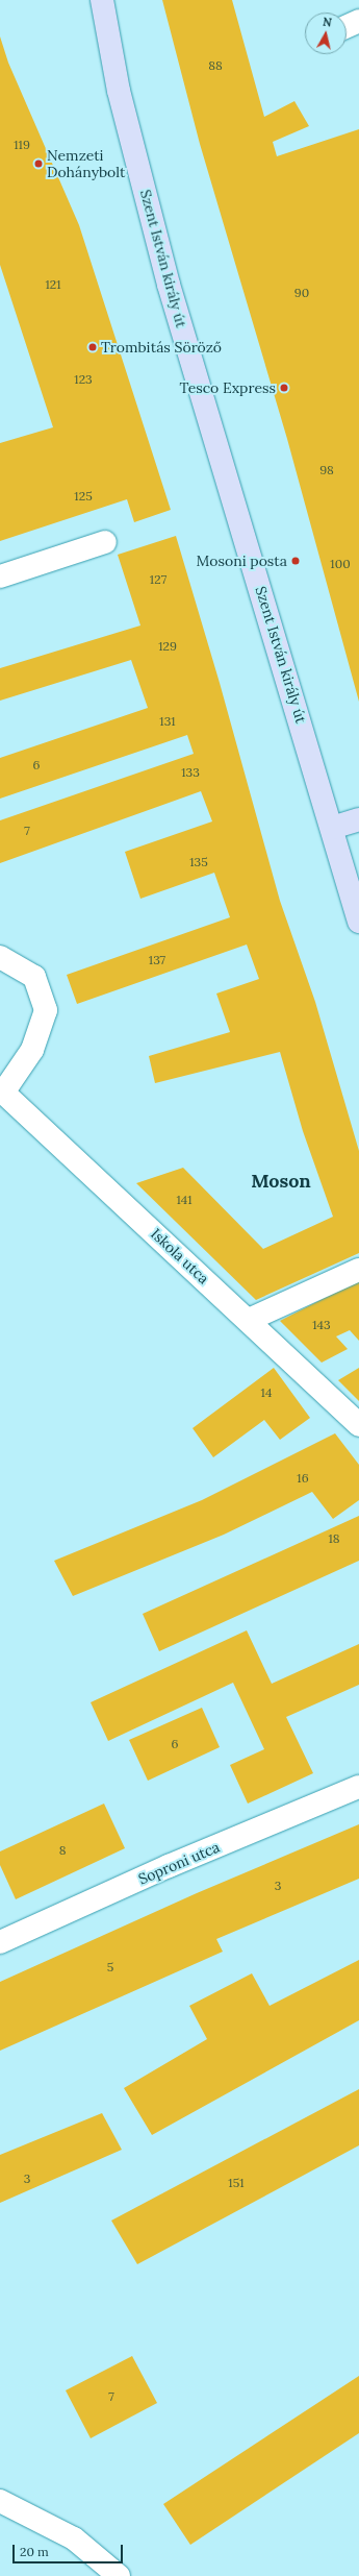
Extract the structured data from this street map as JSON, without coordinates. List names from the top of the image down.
{
  "streets": {
    "main road": ["Szent István király út"],
    "street": ["Iskola utca", "Soproni utca"]
  },
  "districts": ["Moson"],
  "places": [
    "Nemzeti Dohánybolt",
    "Trombitás Söröző",
    "Tesco Express",
    "Mosoni posta"
  ],
  "house_numbers": [
    "88",
    "119",
    "121",
    "90",
    "123",
    "98",
    "125",
    "100",
    "127",
    "129",
    "131",
    "6",
    "133",
    "7",
    "135",
    "137",
    "141",
    "143",
    "14",
    "16",
    "18",
    "6",
    "8",
    "3",
    "5",
    "3",
    "151",
    "7"
  ],
  "scale_bar": "20 m",
  "north": "top"
}
